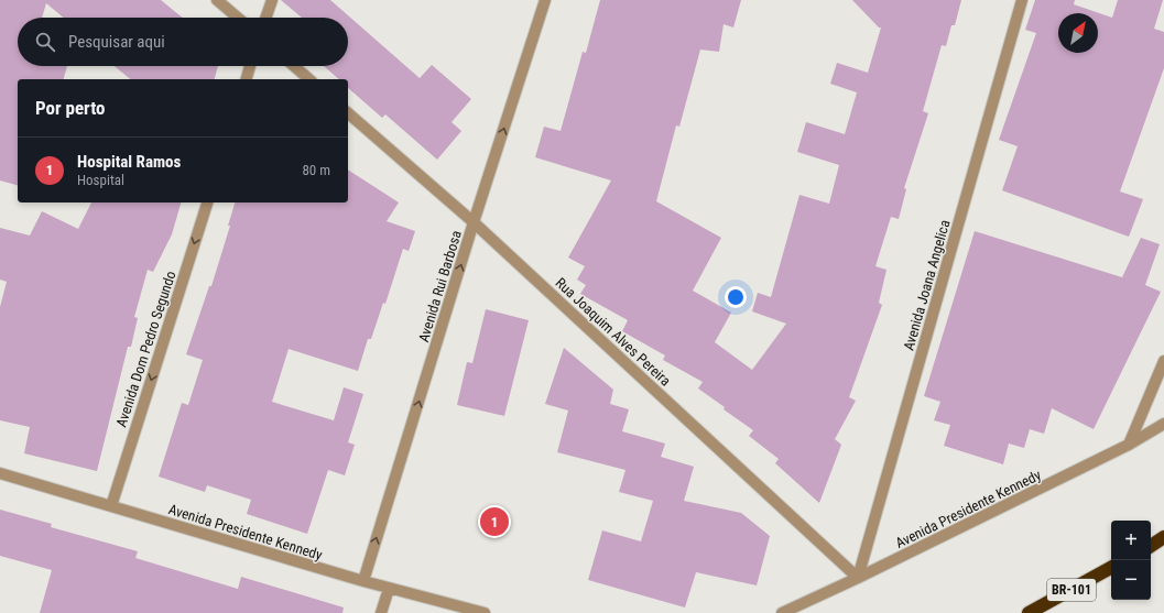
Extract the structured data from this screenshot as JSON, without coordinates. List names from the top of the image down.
{
  "streets": {
    "highway": ["BR-101"],
    "street": [
      "Avenida Joana Angelica",
      "Avenida Rui Barbosa",
      "Rua Joaquim Alves Pereira",
      "Avenida Dom Pedro Segundo",
      "Avenida Presidente Kennedy"
    ]
  },
  "crossings": [
    ["Avenida Joana Angelica", "Rua Joaquim Alves Pereira"],
    ["Avenida Joana Angelica", "Avenida Presidente Kennedy"],
    ["Avenida Rui Barbosa", "Rua Joaquim Alves Pereira"],
    ["Avenida Rui Barbosa", "Avenida Presidente Kennedy"],
    ["Rua Joaquim Alves Pereira", "Avenida Presidente Kennedy"],
    ["Avenida Dom Pedro Segundo", "Avenida Presidente Kennedy"]
  ],
  "one_way": ["Avenida Rui Barbosa", "Avenida Dom Pedro Segundo"],
  "north": "top right",
  "page": {
    "search": "Pesquisar aqui",
    "heading": "Por perto",
    "list": [
      {
        "mark": "1",
        "name": "Hospital Ramos",
        "note": "Hospital",
        "value": "80 m"
      }
    ],
    "pins": "1",
    "map_buttons": ["+", "−"]
  }
}
